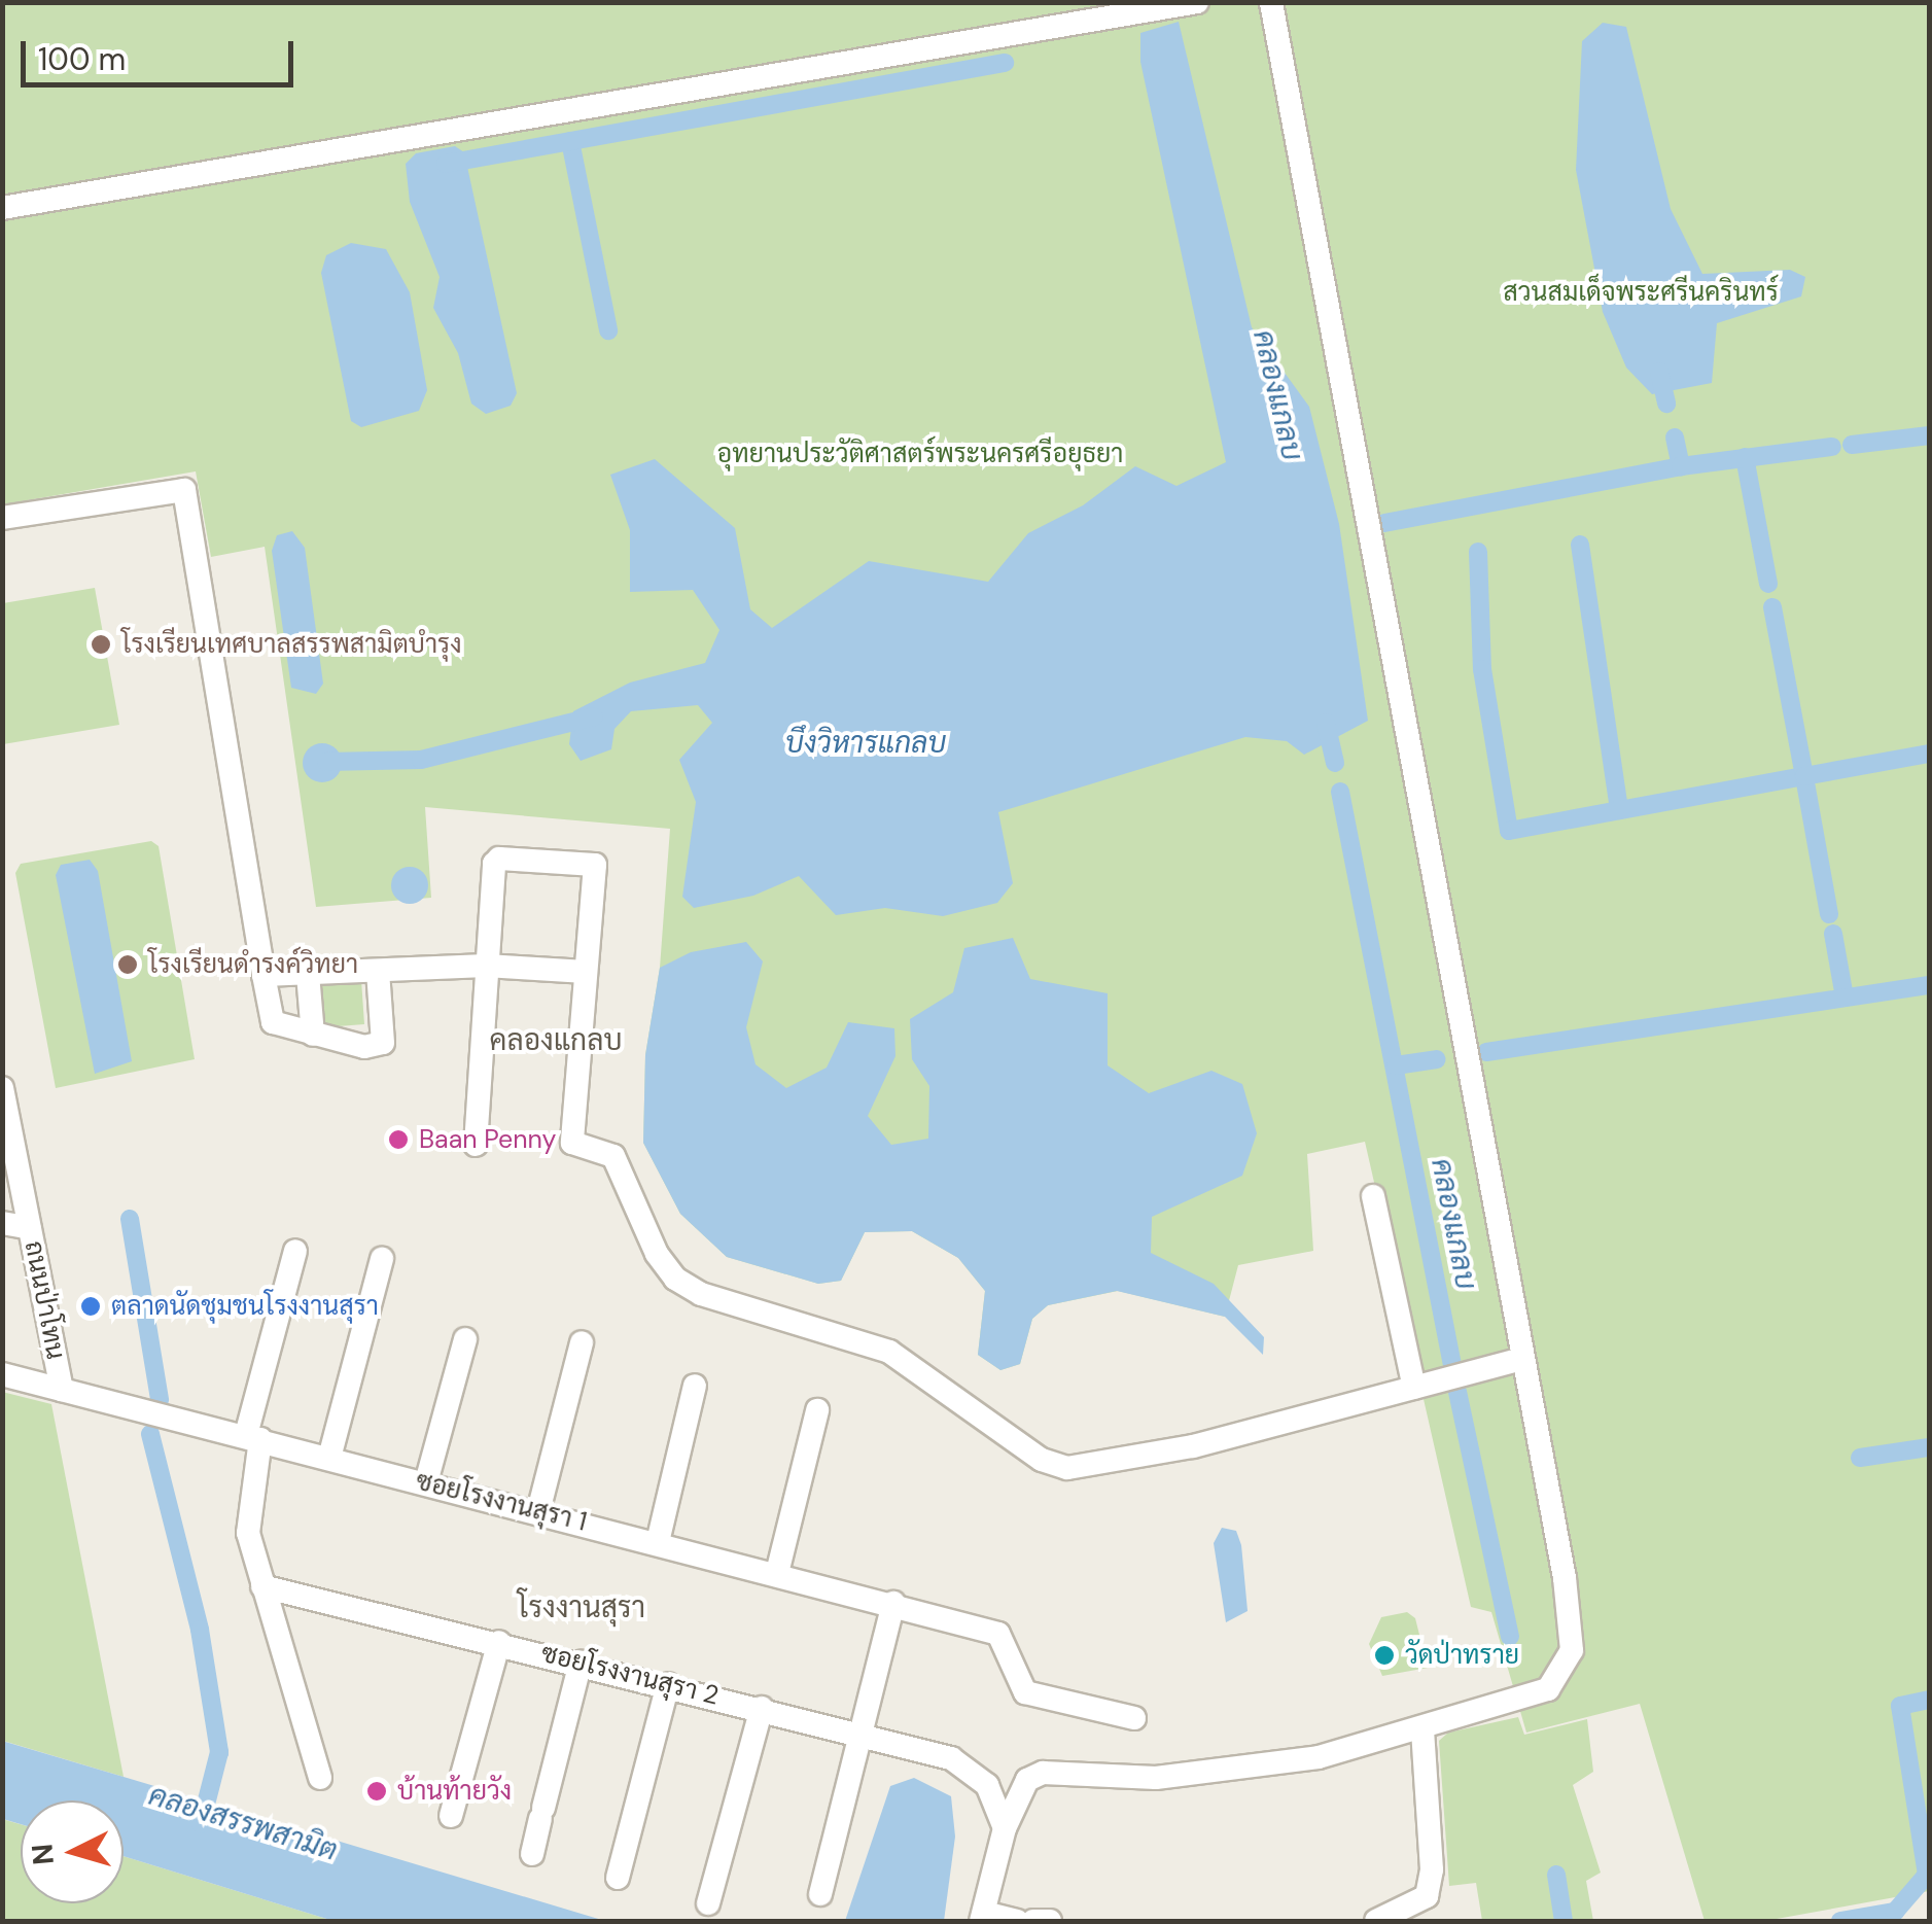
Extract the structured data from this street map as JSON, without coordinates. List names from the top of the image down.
{
  "streets": {
    "street": ["ถนนป่าโทน", "ซอยโรงงานสุรา 1", "ซอยโรงงานสุรา 2"]
  },
  "crossings": [
    ["ถนนป่าโทน", "ซอยโรงงานสุรา 1"]
  ],
  "districts": ["คลองแกลบ", "โรงงานสุรา"],
  "water": ["คลองแกลบ", "บึงวิหารแกลบ", "คลองสรรพสามิต"],
  "parks": ["สวนสมเด็จพระศรีนครินทร์", "อุทยานประวัติศาสตร์พระนครศรีอยุธยา"],
  "places": [
    "โรงเรียนเทศบาลสรรพสามิตบำรุง",
    "โรงเรียนดำรงค์วิทยา",
    "Baan Penny",
    "ตลาดนัดชุมชนโรงงานสุรา",
    "วัดป่าทราย",
    "บ้านท้ายวัง"
  ],
  "scale_bar": "100 m",
  "north": "left"
}
